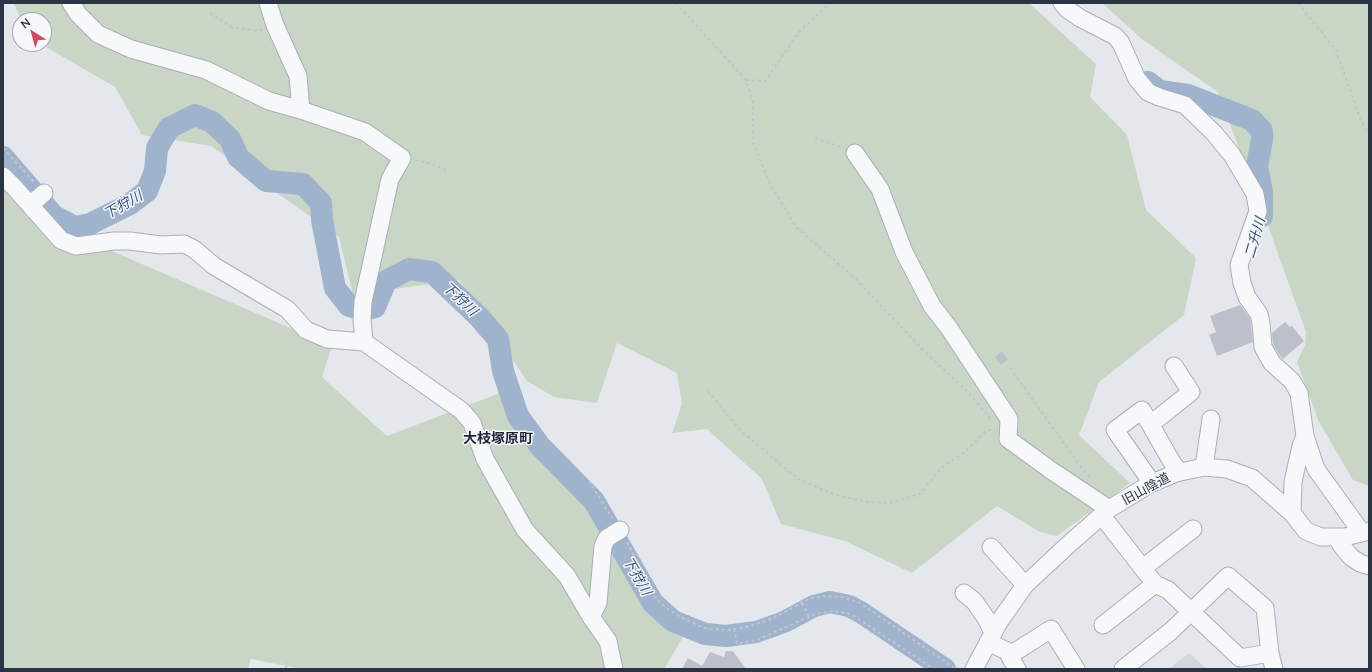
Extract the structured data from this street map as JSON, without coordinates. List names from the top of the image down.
{
  "streets": {
    "street": ["旧山陰道"]
  },
  "districts": ["大枝塚原町"],
  "water": ["下狩川", "二升川"],
  "north": "top left"
}
